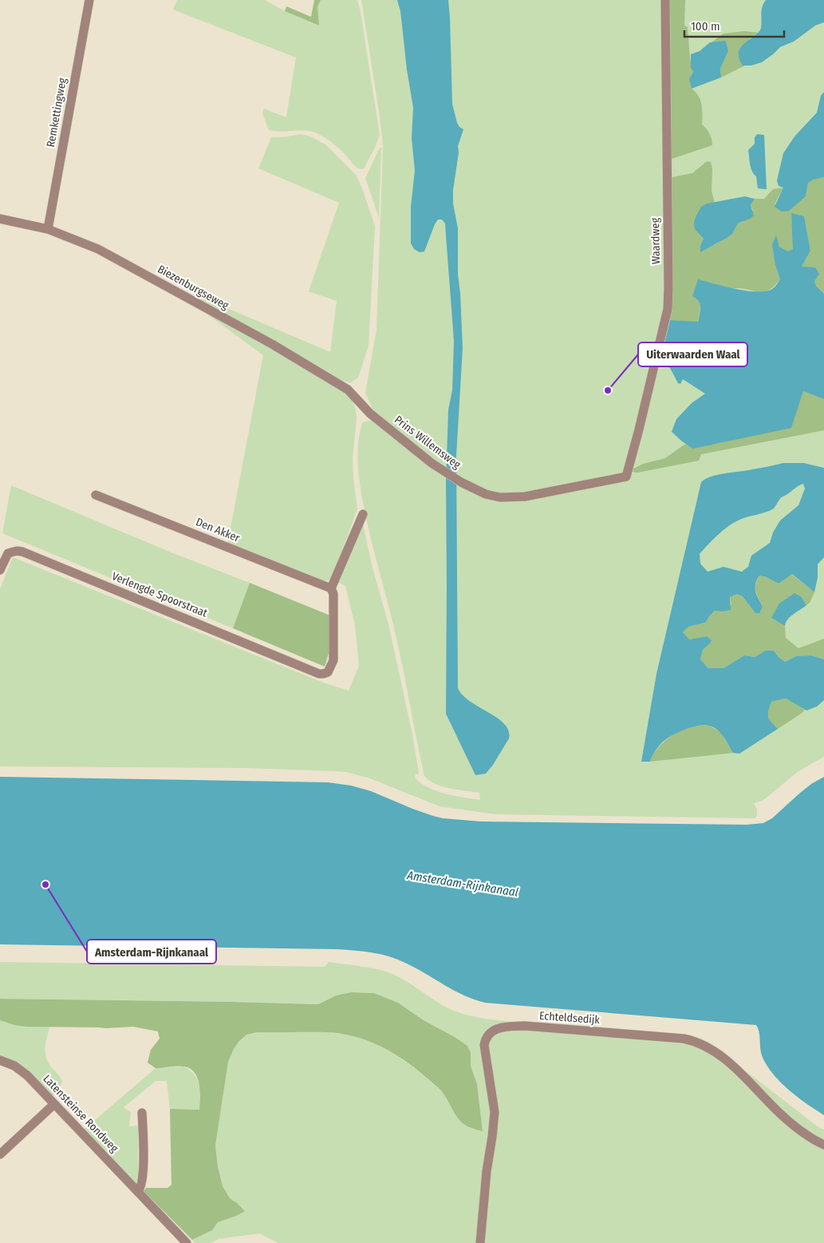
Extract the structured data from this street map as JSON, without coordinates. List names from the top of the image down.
{
  "streets": {
    "street": [
      "Remkettingweg",
      "Waardweg",
      "Biezenburgseweg",
      "Prins Willemsweg",
      "Den Akker",
      "Verlengde Spoorstraat",
      "Echteldsedijk",
      "Latensteinse Rondweg"
    ]
  },
  "crossings": [
    ["Remkettingweg", "Biezenburgseweg"],
    ["Waardweg", "Prins Willemsweg"],
    ["Biezenburgseweg", "Prins Willemsweg"],
    ["Den Akker", "Verlengde Spoorstraat"]
  ],
  "water": ["Amsterdam-Rijnkanaal"],
  "places": ["Uiterwaarden Waal", "Amsterdam-Rijnkanaal"],
  "scale_bar": "100 m"
}
